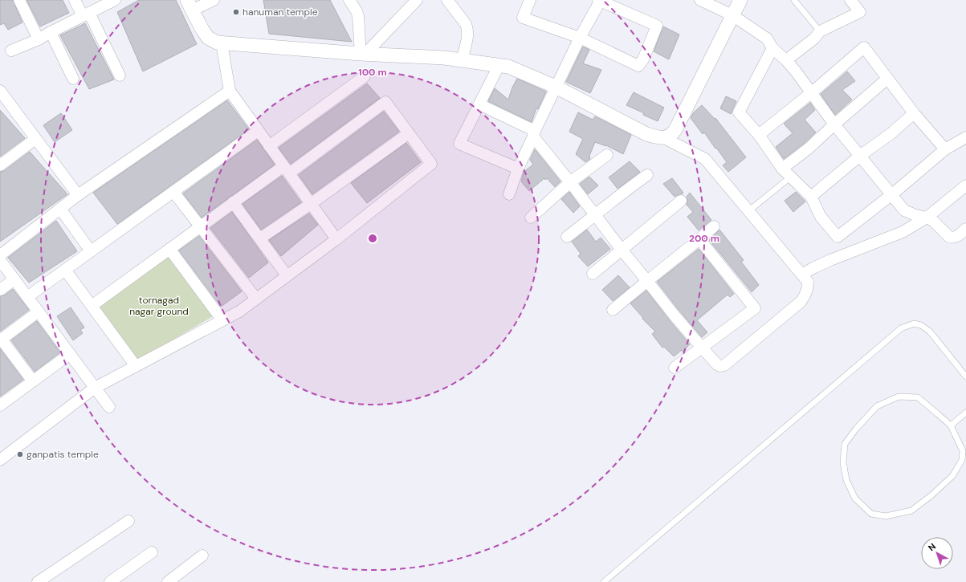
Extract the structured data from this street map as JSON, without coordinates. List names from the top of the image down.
{
  "parks": ["tornagad nagar ground"],
  "places": ["hanuman temple", "ganpatis temple"],
  "north": "top left",
  "rings": ["100 m", "200 m"]
}
